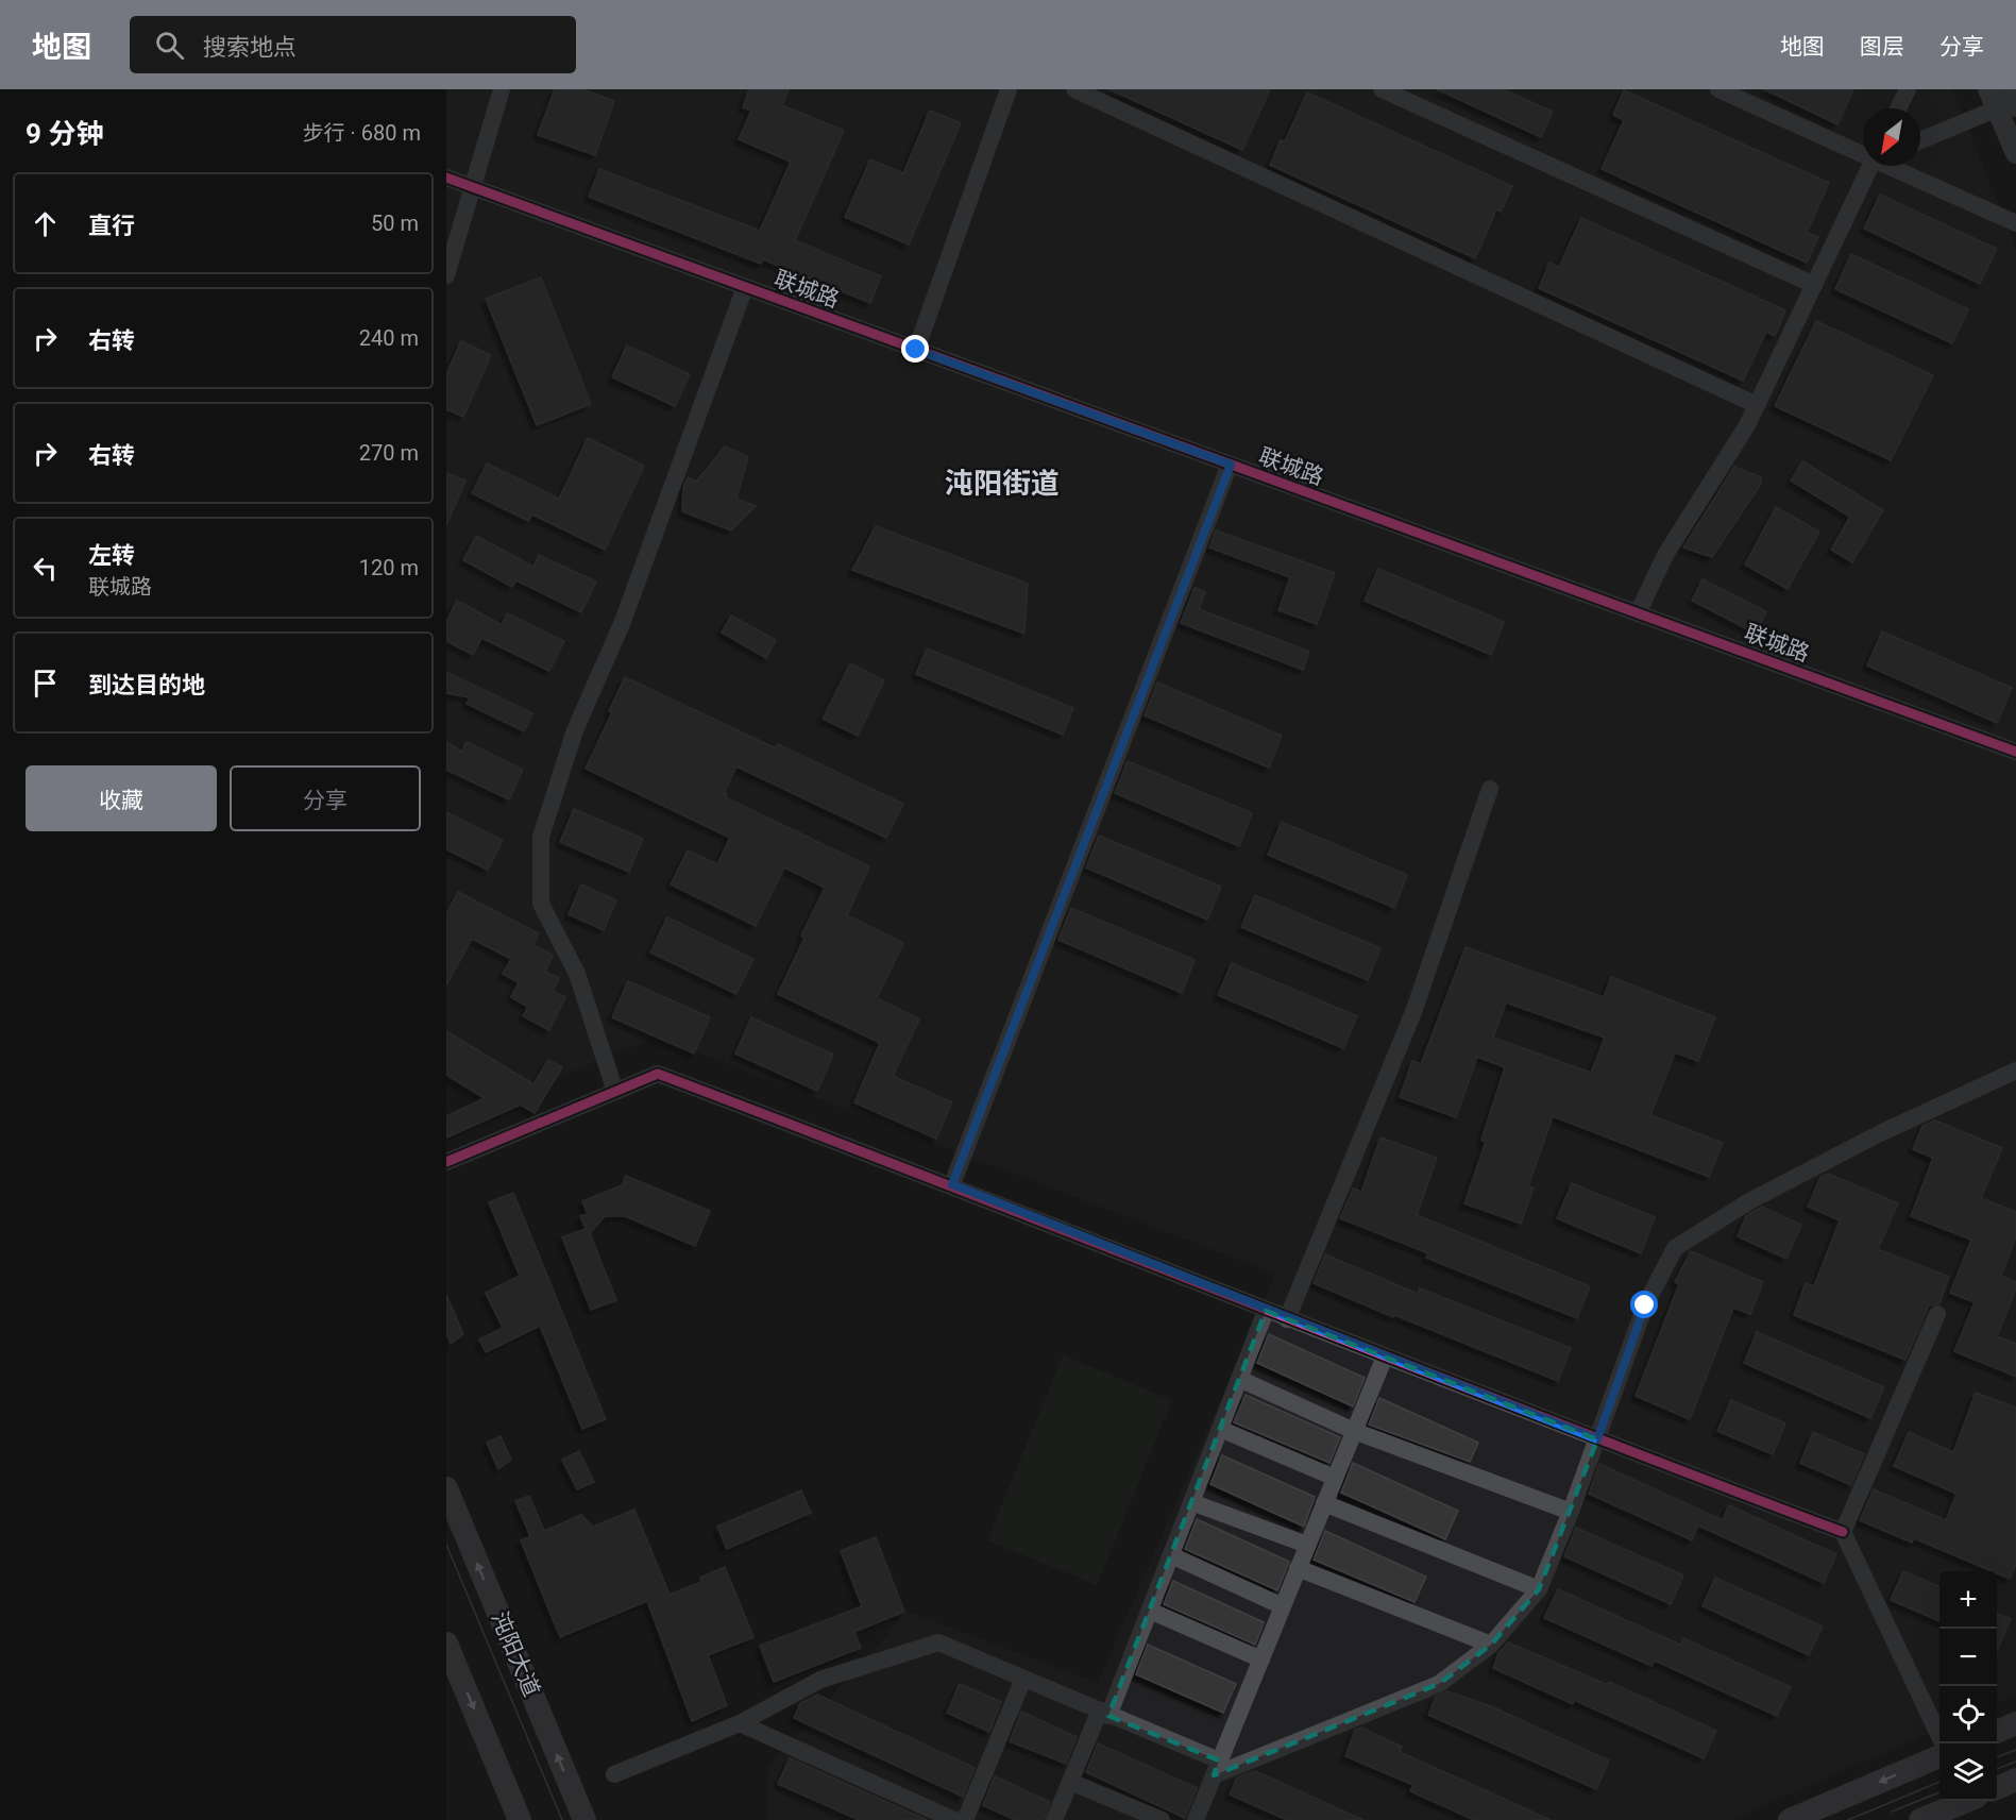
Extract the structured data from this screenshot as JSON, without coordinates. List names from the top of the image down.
{
  "streets": {
    "main road": ["沌阳大道"],
    "street": ["联城路"]
  },
  "districts": ["沌阳街道"],
  "north": "bottom left",
  "page": {
    "header": "地图",
    "search": "搜索地点",
    "nav": ["地图", "图层", "分享"],
    "heading": ["9 分钟", "步行 · 680 m"],
    "list": [
      ["直行", "50 m"],
      ["右转", "240 m"],
      ["右转", "270 m"],
      ["左转", "联城路", "120 m"],
      "到达目的地"
    ],
    "buttons": ["收藏", "分享"],
    "map_buttons": ["+", "−"]
  }
}
